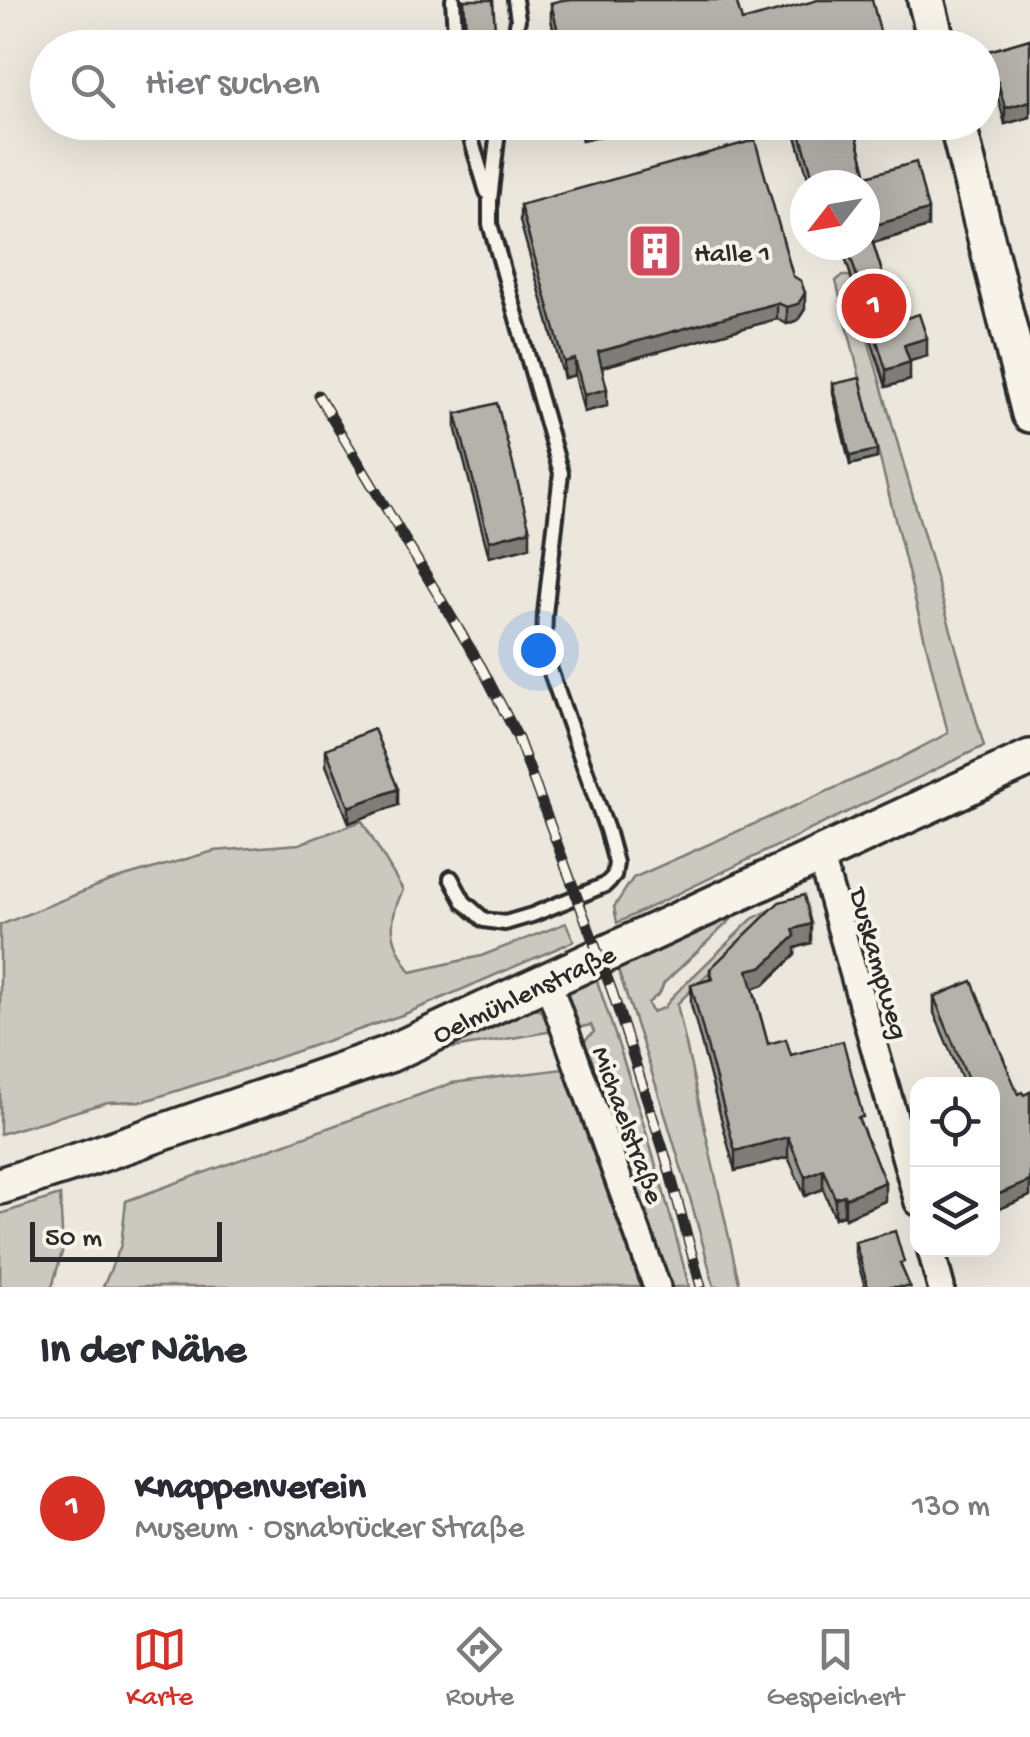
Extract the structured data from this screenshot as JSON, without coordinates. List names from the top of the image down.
{
  "streets": {
    "street": ["Duskampweg", "Oelmühlenstraße", "Michaelstraße"]
  },
  "crossings": [
    ["Duskampweg", "Oelmühlenstraße"],
    ["Oelmühlenstraße", "Michaelstraße"]
  ],
  "places": {
    "building": ["Halle 1"]
  },
  "scale_bar": "50 m",
  "north": "bottom left",
  "page": {
    "search": "Hier suchen",
    "pins": "1",
    "scale": "50 m",
    "heading": "In der Nähe",
    "list": [
      {
        "mark": "1",
        "name": "Knappenverein",
        "note": "Museum · Osnabrücker Straße",
        "value": "130 m"
      }
    ],
    "nav": ["Karte", "Route", "Gespeichert"]
  }
}
